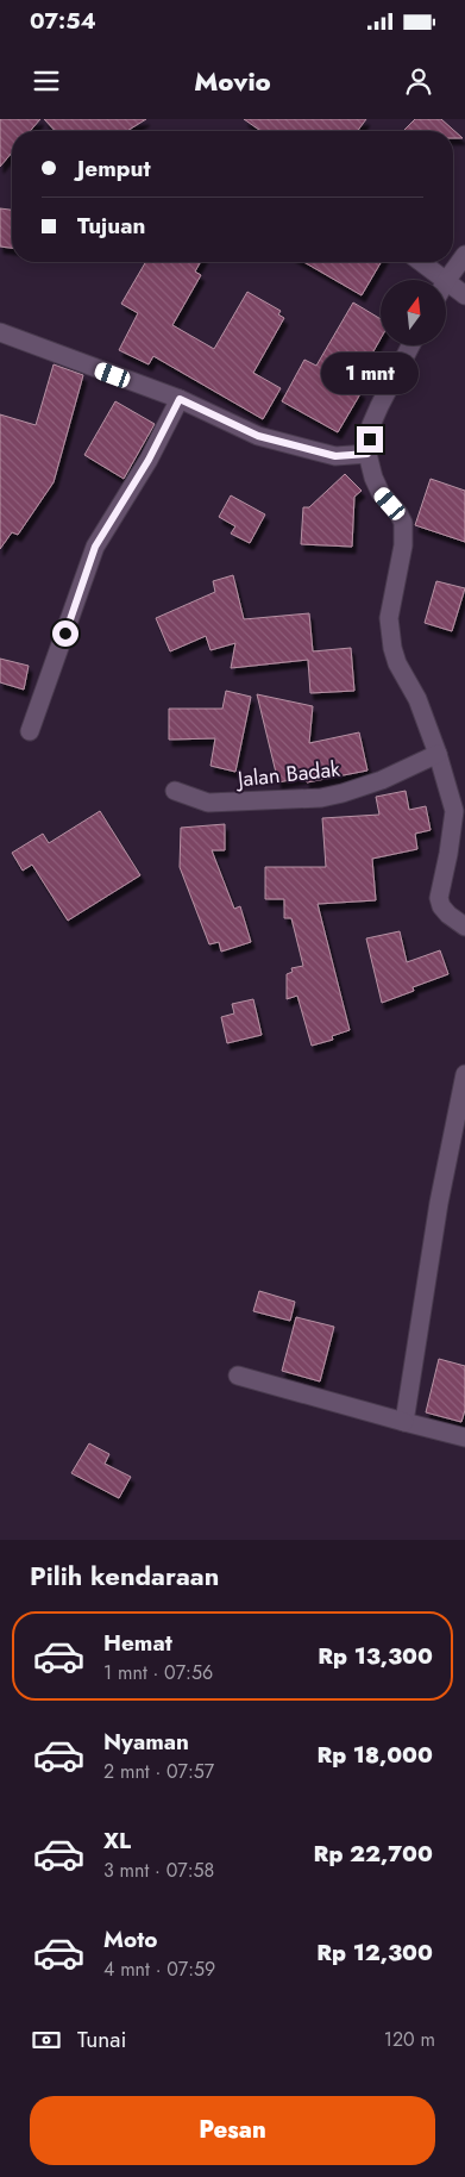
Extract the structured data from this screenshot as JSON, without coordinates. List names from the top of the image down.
{
  "streets": {
    "street": ["Jalan Badak"]
  },
  "north": "top",
  "page": {
    "status": "07:54",
    "header": "Movio",
    "banner": ["Jemput", "Tujuan"],
    "bubble": "1 mnt",
    "heading": "Pilih kendaraan",
    "list": [
      {
        "name": "Hemat",
        "note": "1 mnt · 07:56",
        "value": "Rp 13,300"
      },
      {
        "name": "Nyaman",
        "note": "2 mnt · 07:57",
        "value": "Rp 18,000"
      },
      {
        "name": "XL",
        "note": "3 mnt · 07:58",
        "value": "Rp 22,700"
      },
      {
        "name": "Moto",
        "note": "4 mnt · 07:59",
        "value": "Rp 12,300"
      }
    ],
    "pay": ["Tunai", "120 m"],
    "buttons": "Pesan"
  }
}
